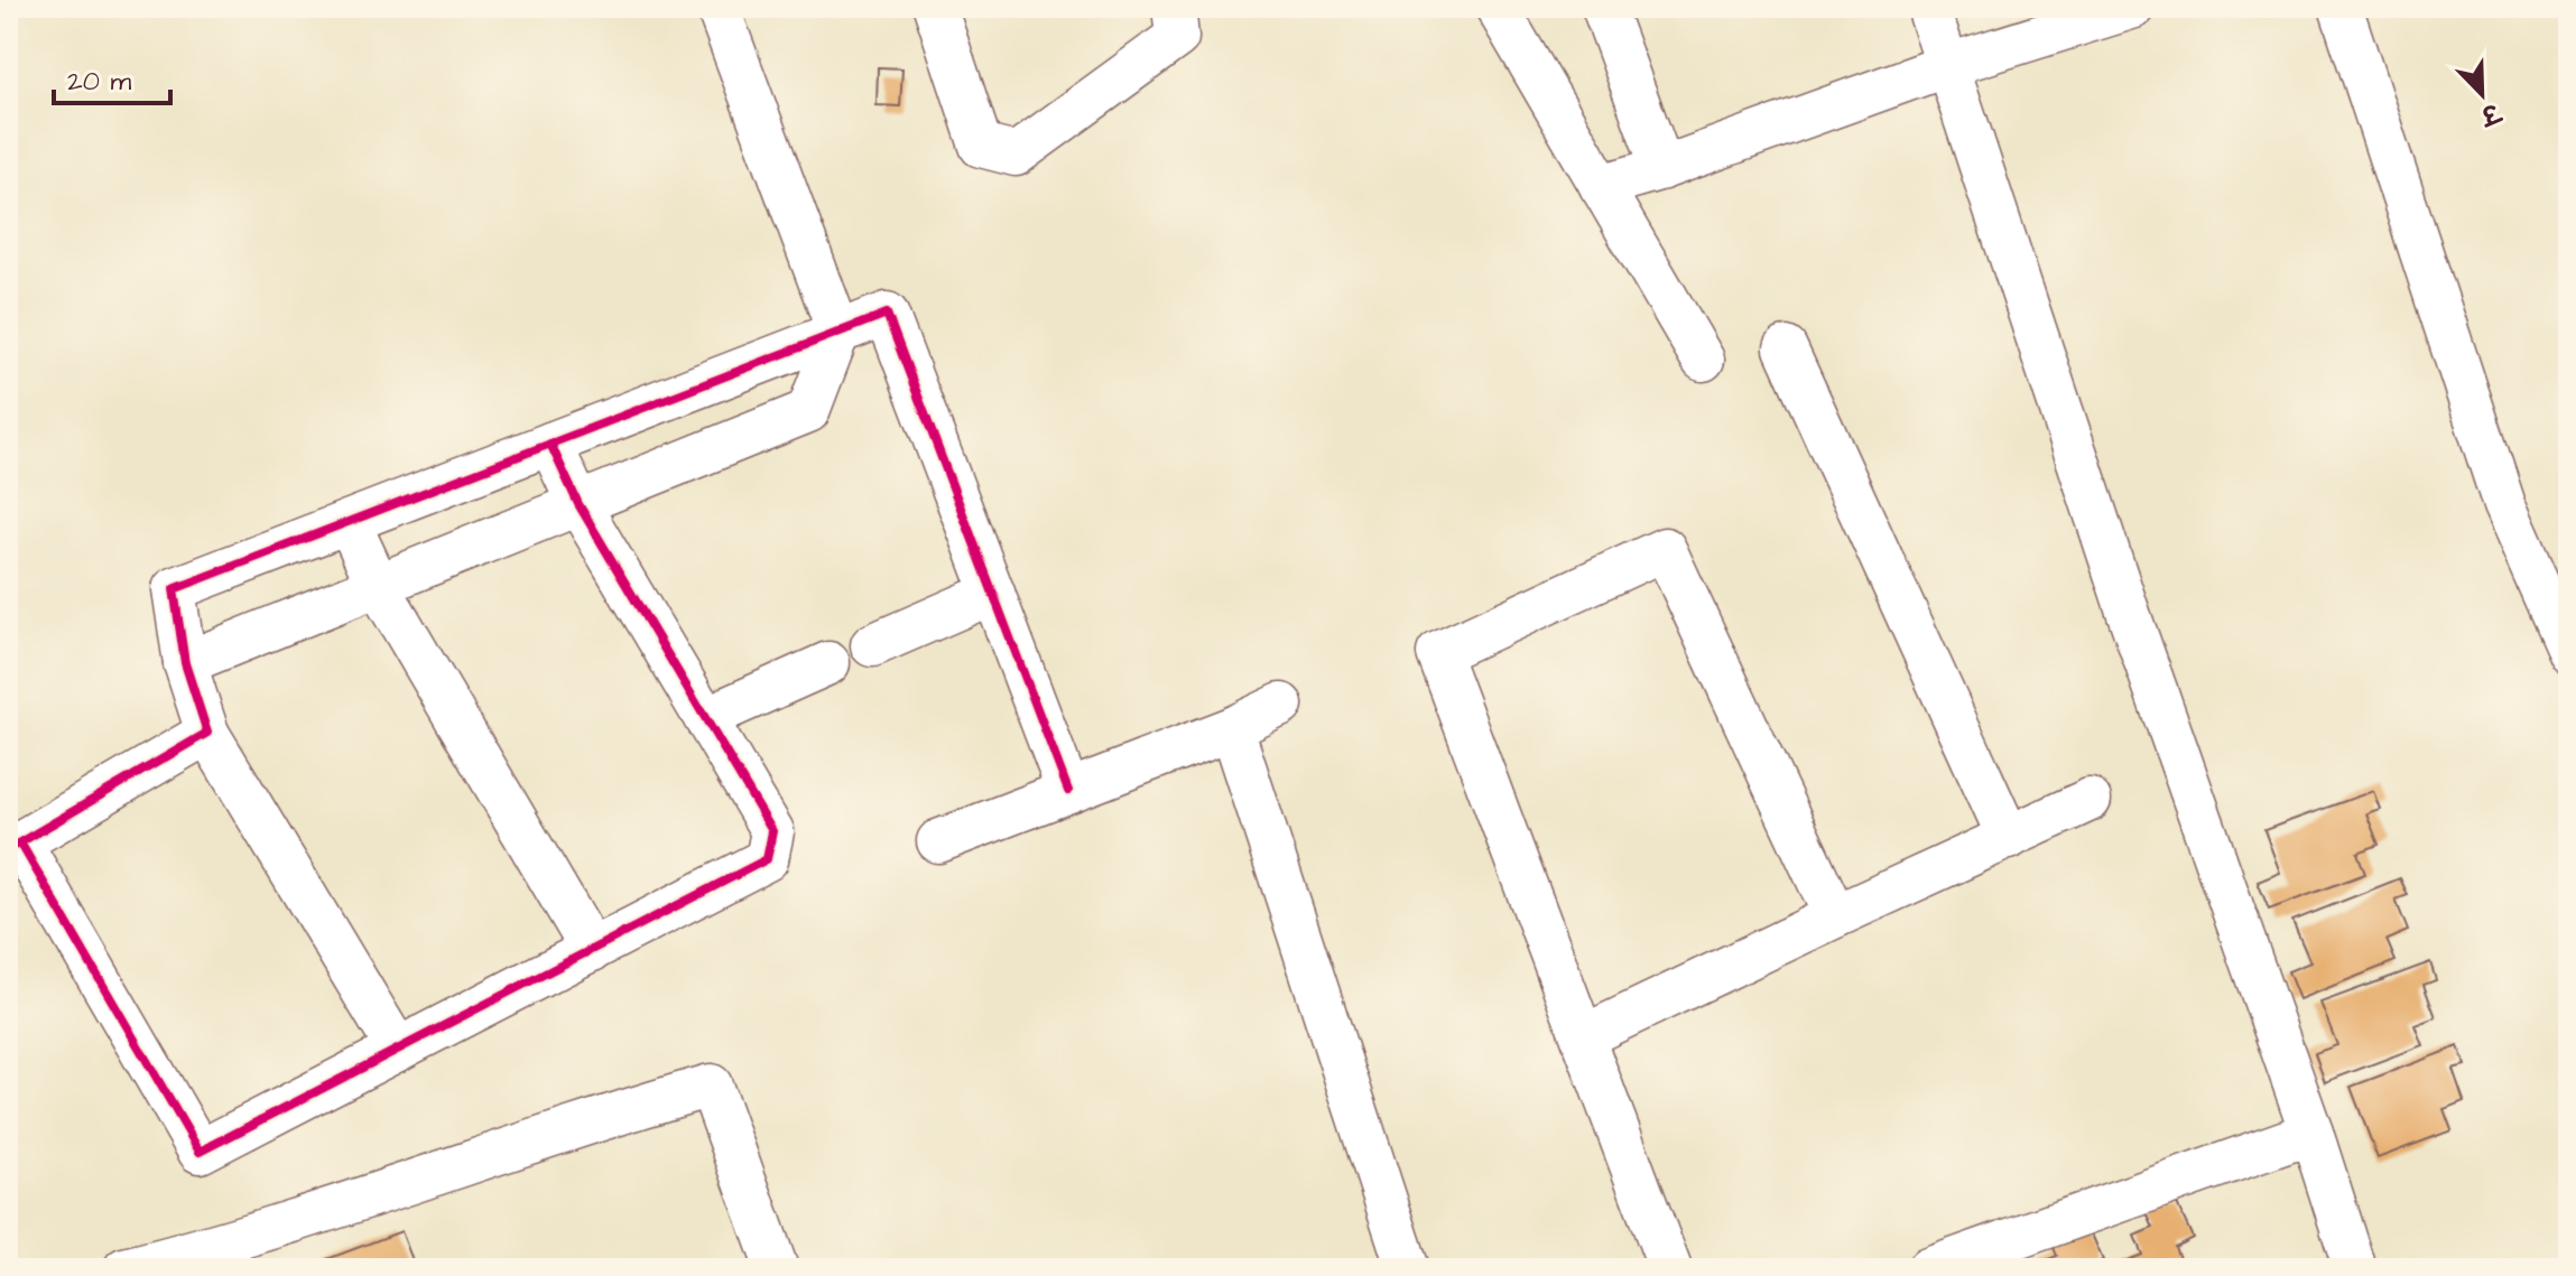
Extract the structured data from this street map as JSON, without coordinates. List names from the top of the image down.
{
  "scale_bar": "20 m",
  "north": "bottom right"
}
